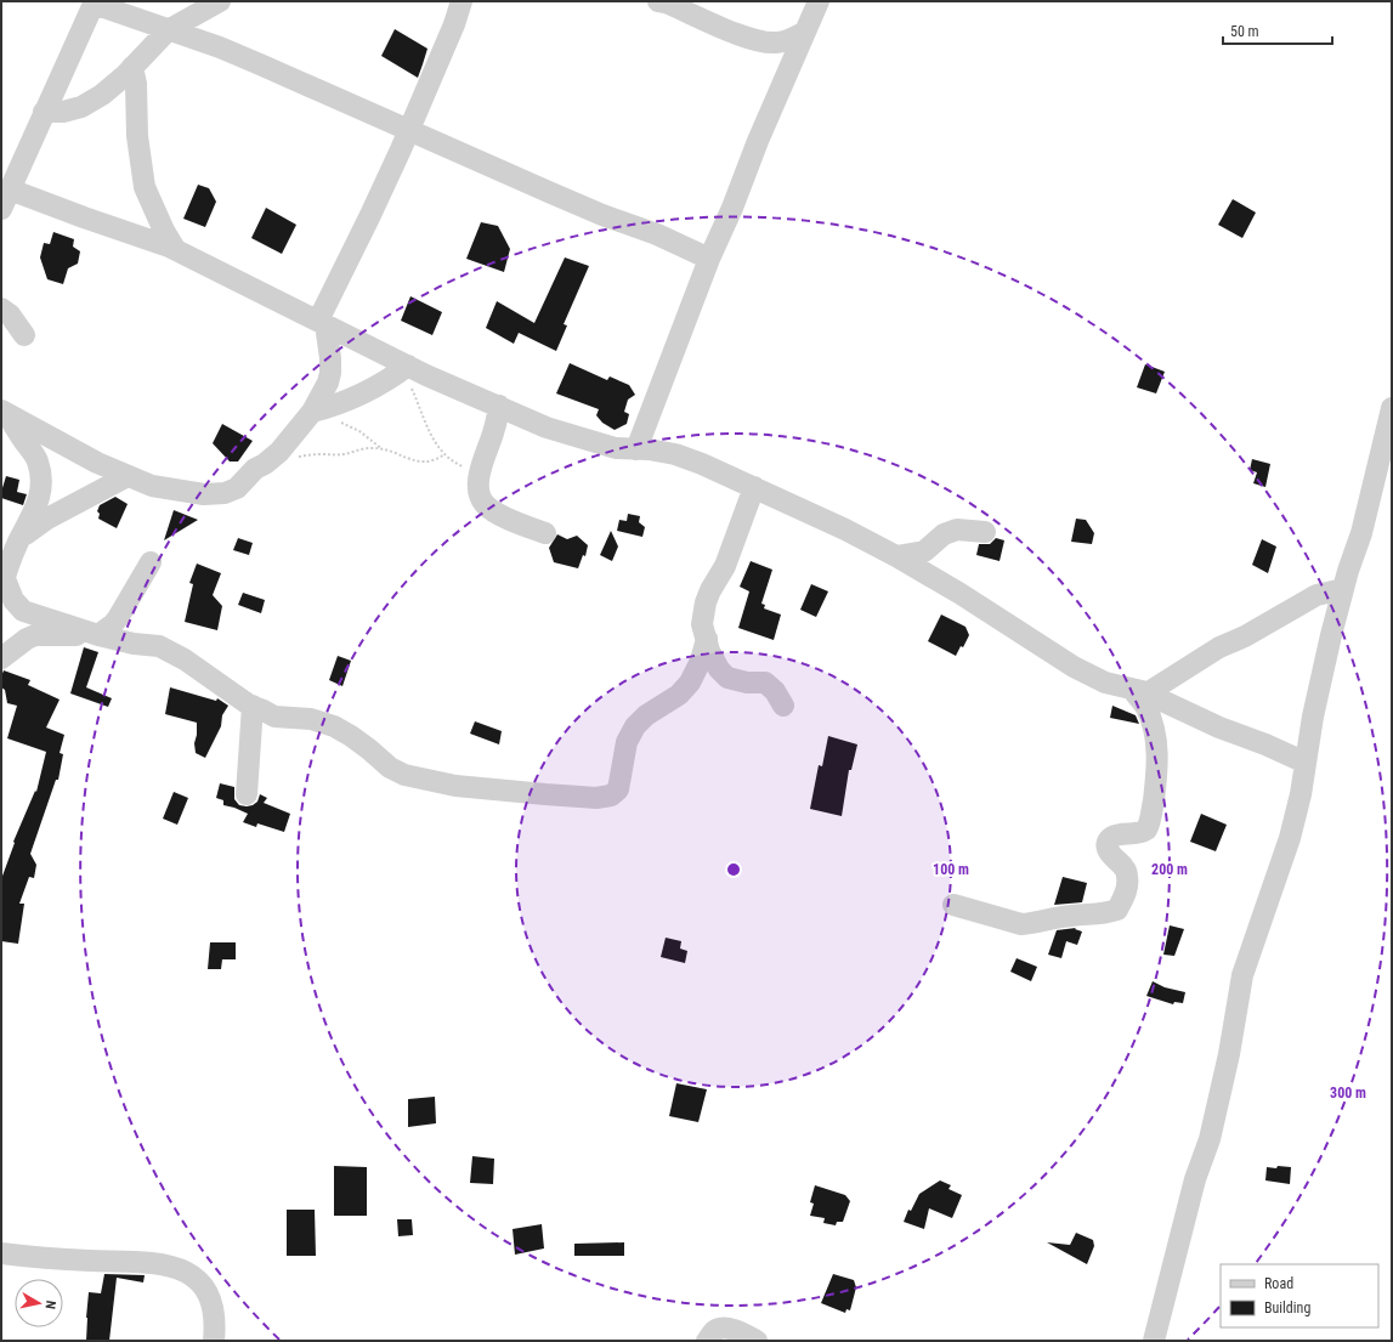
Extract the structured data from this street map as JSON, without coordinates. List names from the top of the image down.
{
  "legend": ["Road", "Building"],
  "scale_bar": "50 m",
  "north": "right",
  "rings": ["100 m", "200 m", "300 m"]
}
